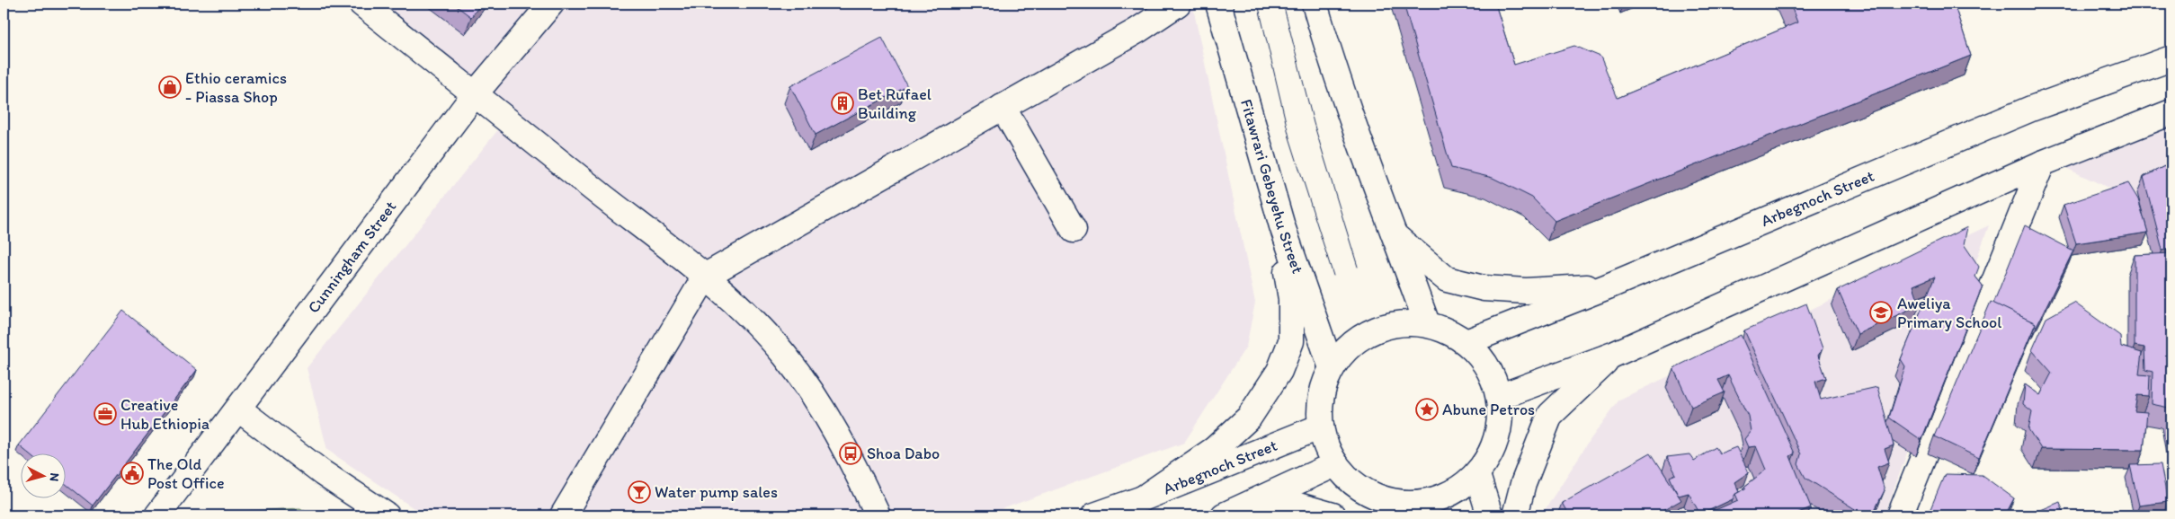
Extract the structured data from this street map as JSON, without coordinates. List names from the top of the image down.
{
  "streets": {
    "main road": ["Fitawrari Gebeyehu Street", "Arbegnoch Street", "Cunningham Street"]
  },
  "places": {
    "shop": ["Ethio ceramics - Piassa Shop"],
    "building": ["Bet Rufael Building"],
    "school or university": ["Aweliya Primary School"],
    "place": ["Abune Petros"],
    "office": ["Creative Hub Ethiopia"],
    "bus stop": ["Shoa Dabo"],
    "public building": ["The Old Post Office"],
    "bar": ["Water pump sales"]
  },
  "north": "right"
}
